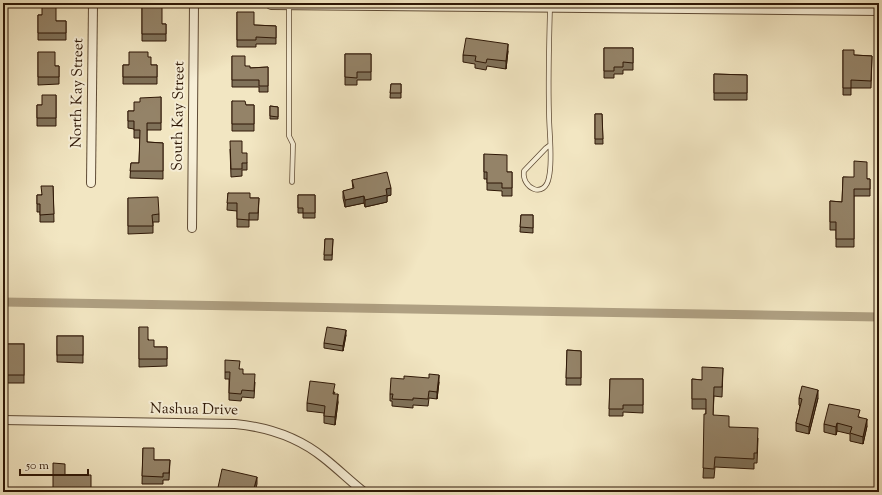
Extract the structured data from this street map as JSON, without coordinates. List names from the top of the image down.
{
  "streets": {
    "street": ["North Kay Street", "South Kay Street", "Nashua Drive"]
  },
  "scale_bar": "50 m"
}
